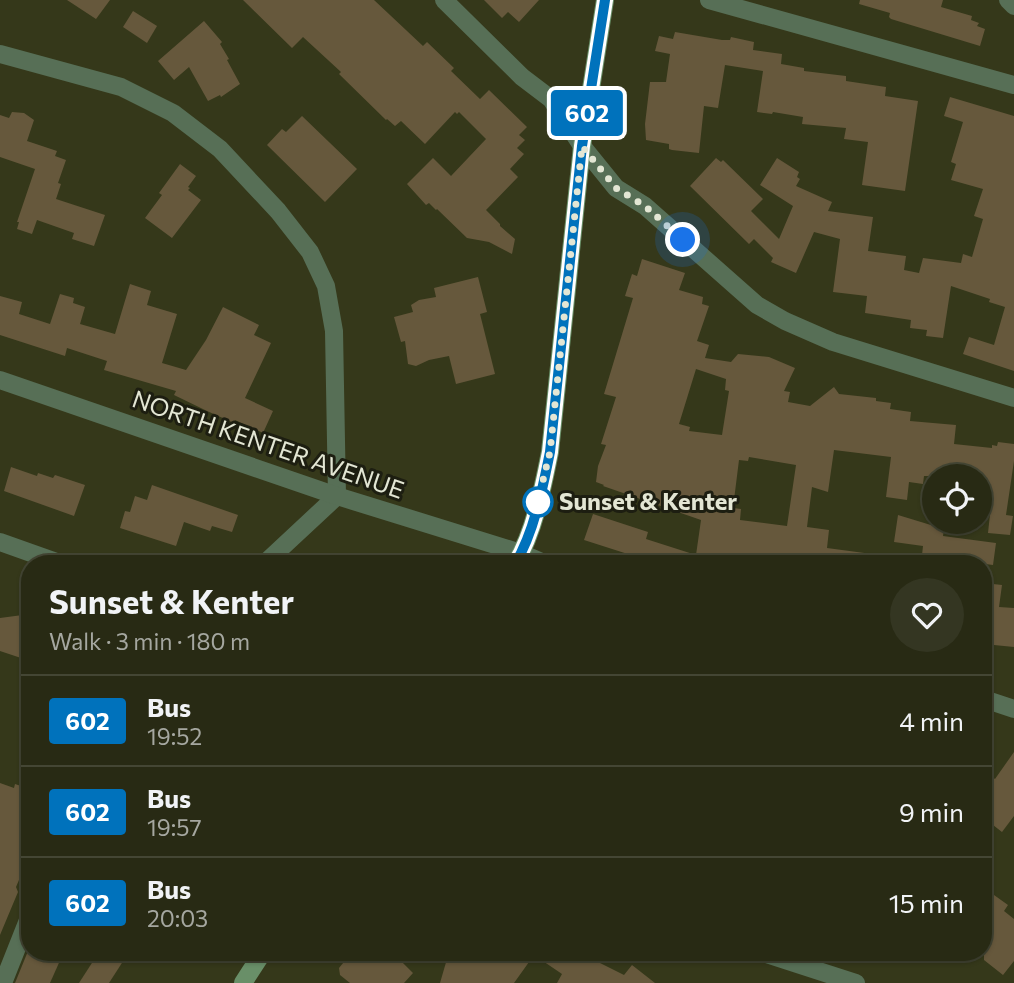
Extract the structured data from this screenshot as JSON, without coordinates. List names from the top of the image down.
{
  "streets": {
    "street": ["NORTH KENTER AVENUE"]
  },
  "places": ["Sunset & Kenter"],
  "lines": ["bus line 602"],
  "page": {
    "on_map": "602",
    "heading": ["Sunset & Kenter", "Walk · 3 min · 180 m"],
    "list": [
      {
        "mark": "602",
        "name": "Bus",
        "note": "19:52",
        "value": "4 min"
      },
      {
        "mark": "602",
        "name": "Bus",
        "note": "19:57",
        "value": "9 min"
      },
      {
        "mark": "602",
        "name": "Bus",
        "note": "20:03",
        "value": "15 min"
      }
    ]
  }
}
